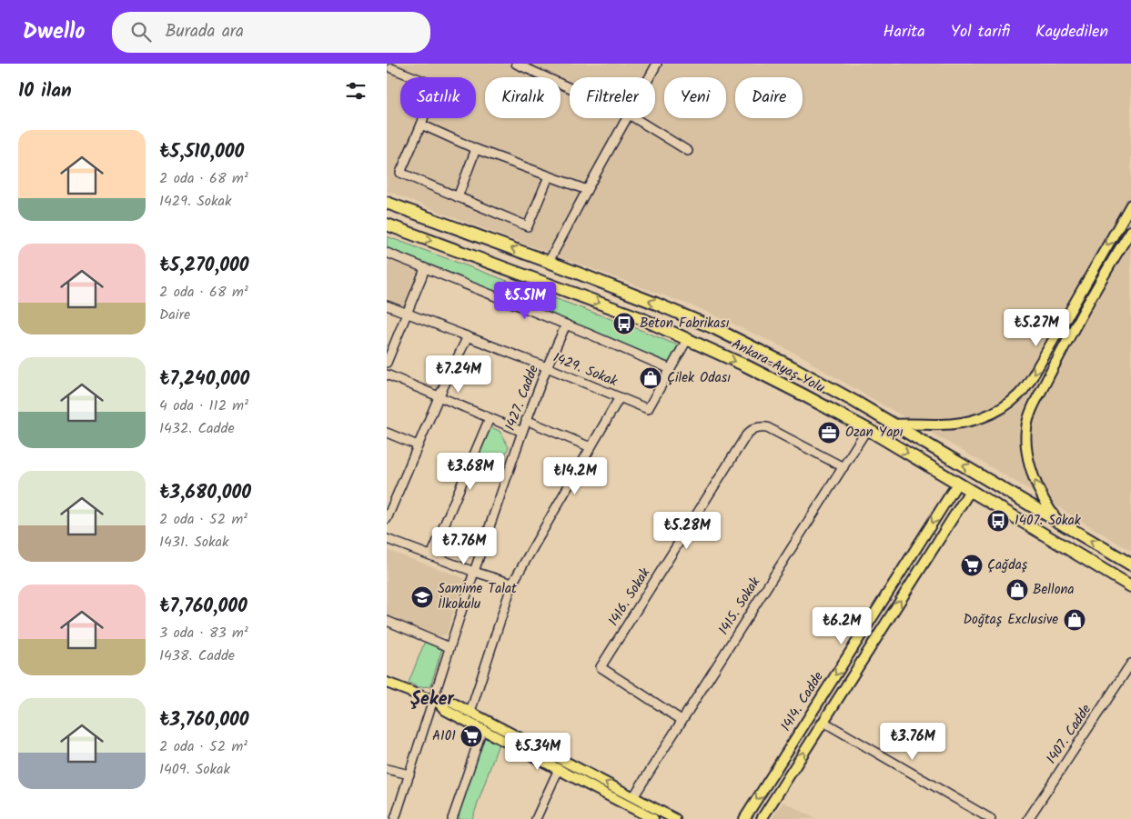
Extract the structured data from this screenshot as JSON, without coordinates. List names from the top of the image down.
{
  "streets": {
    "highway": ["Ankara-Ayaş Yolu"],
    "main road": ["1414. Cadde"],
    "street": [
      "1429. Sokak",
      "1427. Cadde",
      "1416. Sokak",
      "1415. Sokak",
      "1407. Cadde"
    ]
  },
  "crossings": [
    ["Ankara-Ayaş Yolu", "1429. Sokak"],
    ["Ankara-Ayaş Yolu", "1415. Sokak"],
    ["Ankara-Ayaş Yolu", "1414. Cadde"],
    ["1429. Sokak", "1427. Cadde"],
    ["1416. Sokak", "1415. Sokak"]
  ],
  "districts": ["Şeker"],
  "places": {
    "bus stop": ["Beton Fabrikası", "1407. Sokak"],
    "shop": ["Çilek Odası", "Bellona", "Doğtaş Exclusive"],
    "office": ["Ozan Yapı"],
    "supermarket": ["Çağdaş", "A101"],
    "school or university": ["Samime Talat İlkokulu"]
  },
  "page": {
    "header": "Dwello",
    "search": "Burada ara",
    "nav": ["Harita", "Yol tarifi", "Kaydedilen"],
    "heading": "10 ilan",
    "chip": [
      "Satılık",
      "Kiralık",
      "Filtreler",
      "Yeni",
      "Daire"
    ],
    "list": [
      {
        "name": "₺5,510,000",
        "note": "2 oda · 68 m² · 1429. Sokak"
      },
      {
        "name": "₺5,270,000",
        "note": "2 oda · 68 m² · Daire"
      },
      {
        "name": "₺7,240,000",
        "note": "4 oda · 112 m² · 1432. Cadde"
      },
      {
        "name": "₺3,680,000",
        "note": "2 oda · 52 m² · 1431. Sokak"
      },
      {
        "name": "₺7,760,000",
        "note": "3 oda · 83 m² · 1438. Cadde"
      },
      {
        "name": "₺3,760,000",
        "note": "2 oda · 52 m² · 1409. Sokak"
      }
    ],
    "price": [
      "₺5.51M",
      "₺5.27M",
      "₺7.24M",
      "₺3.68M",
      "₺14.2M",
      "₺5.28M",
      "₺7.76M",
      "₺6.2M",
      "₺3.76M",
      "₺5.34M"
    ]
  }
}
